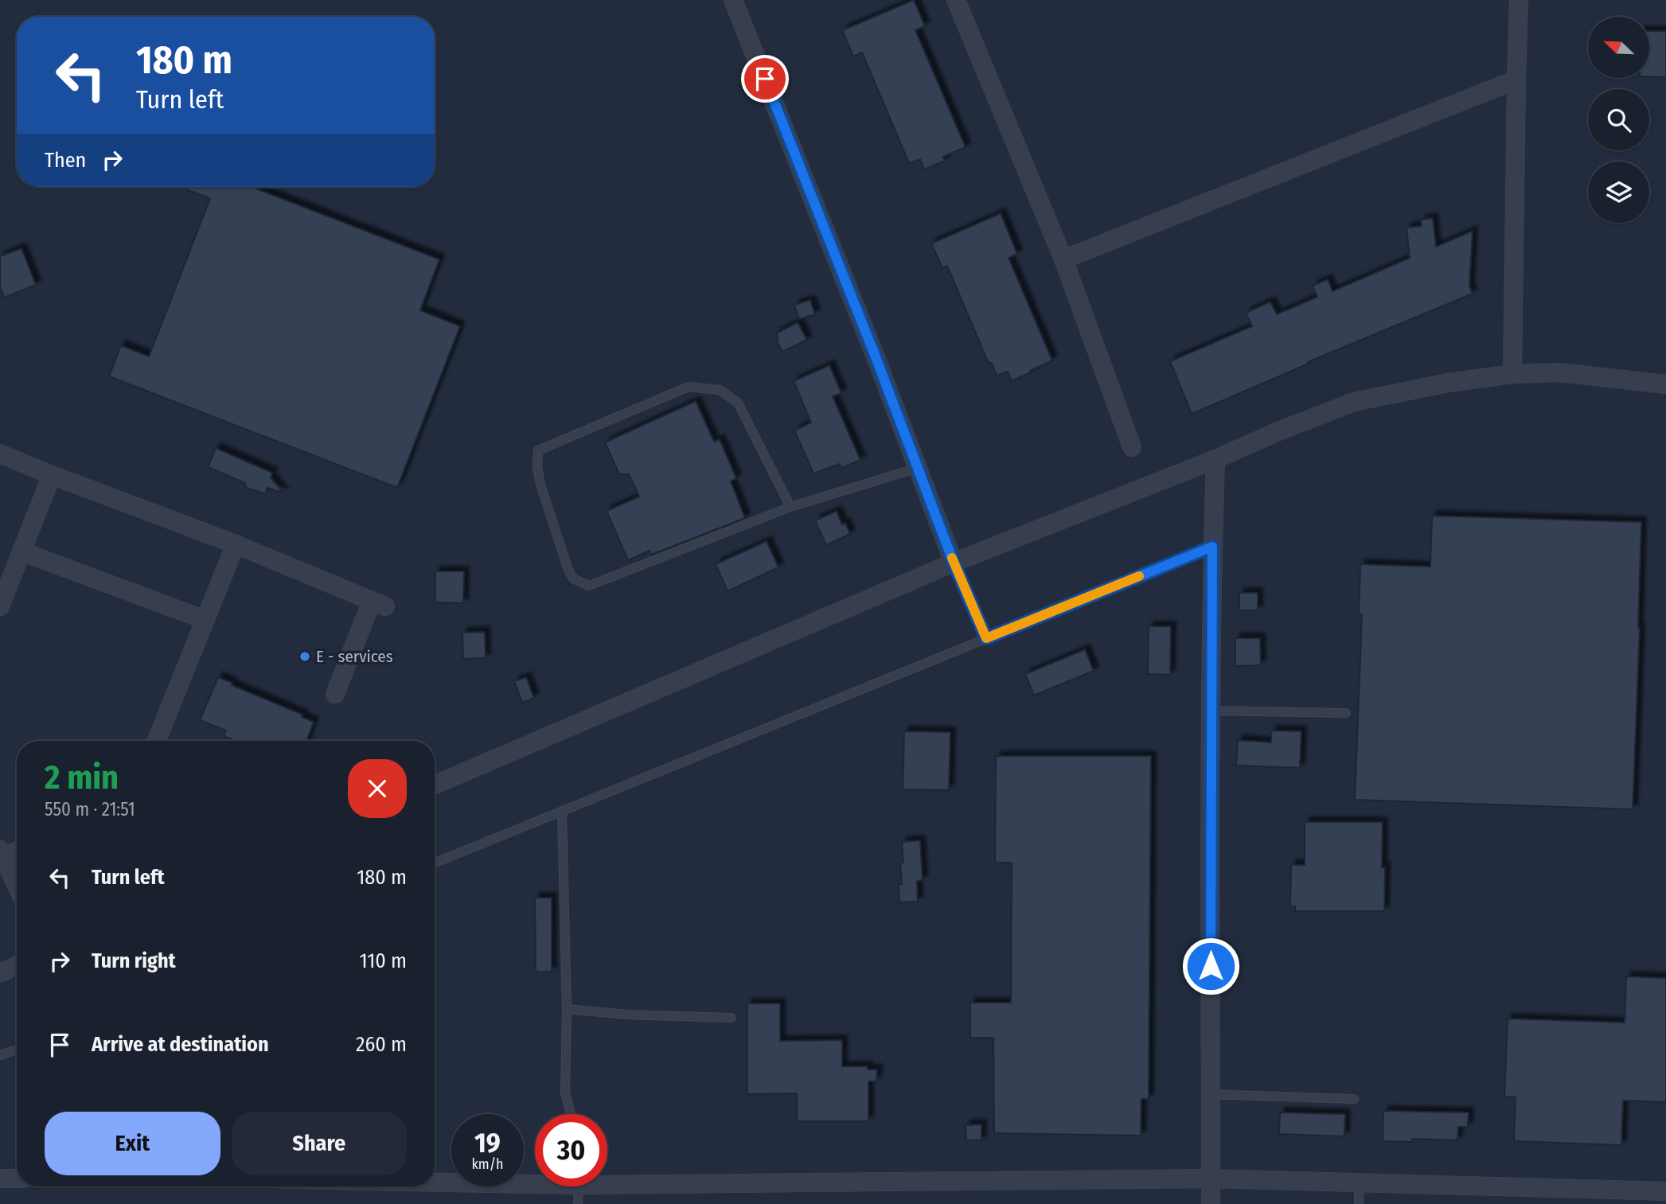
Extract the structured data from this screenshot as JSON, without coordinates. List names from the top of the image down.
{
  "places": ["E - services"],
  "north": "top left",
  "page": {
    "turn": ["180 m", "Turn left"],
    "then": "Then",
    "heading": ["2 min", "550 m · 21:51"],
    "list": [
      {
        "name": "Turn left",
        "value": "180 m"
      },
      {
        "name": "Turn right",
        "value": "110 m"
      },
      {
        "name": "Arrive at destination",
        "value": "260 m"
      }
    ],
    "buttons": ["Exit", "Share"],
    "speed": "19 km/h",
    "limit": "30"
  }
}
